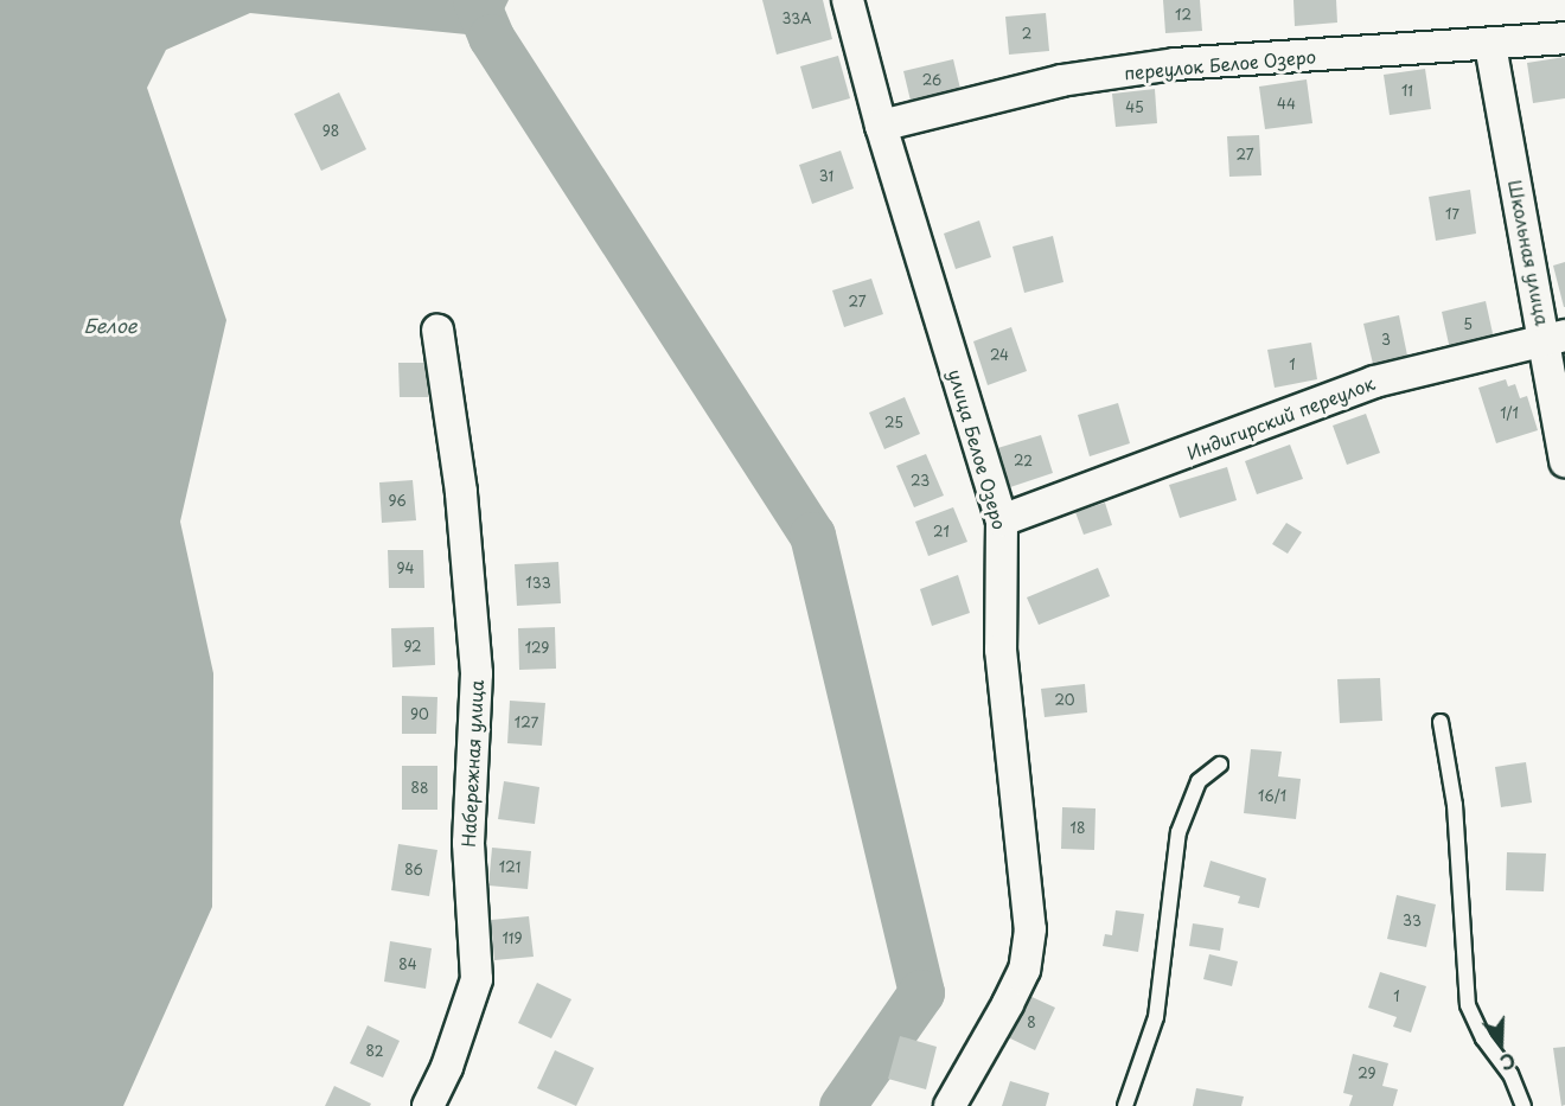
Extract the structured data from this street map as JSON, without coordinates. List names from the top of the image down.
{
  "streets": {
    "street": [
      "переулок Белое Озеро",
      "Школьная улица",
      "Индигирский переулок",
      "улица Белое Озеро",
      "Набережная улица"
    ]
  },
  "crossings": [
    ["переулок Белое Озеро", "Школьная улица"],
    ["переулок Белое Озеро", "улица Белое Озеро"],
    ["Школьная улица", "Индигирский переулок"],
    ["Индигирский переулок", "улица Белое Озеро"]
  ],
  "water": ["Белое"],
  "house_numbers": [
    "12",
    "33А",
    "2",
    "26",
    "11",
    "44",
    "45",
    "98",
    "27",
    "31",
    "17",
    "27",
    "5",
    "3",
    "24",
    "1",
    "1/1",
    "25",
    "22",
    "23",
    "96",
    "21",
    "94",
    "133",
    "92",
    "129",
    "20",
    "90",
    "127",
    "88",
    "16/1",
    "18",
    "121",
    "86",
    "33",
    "119",
    "84",
    "1",
    "8",
    "82",
    "29"
  ],
  "north": "bottom"
}
